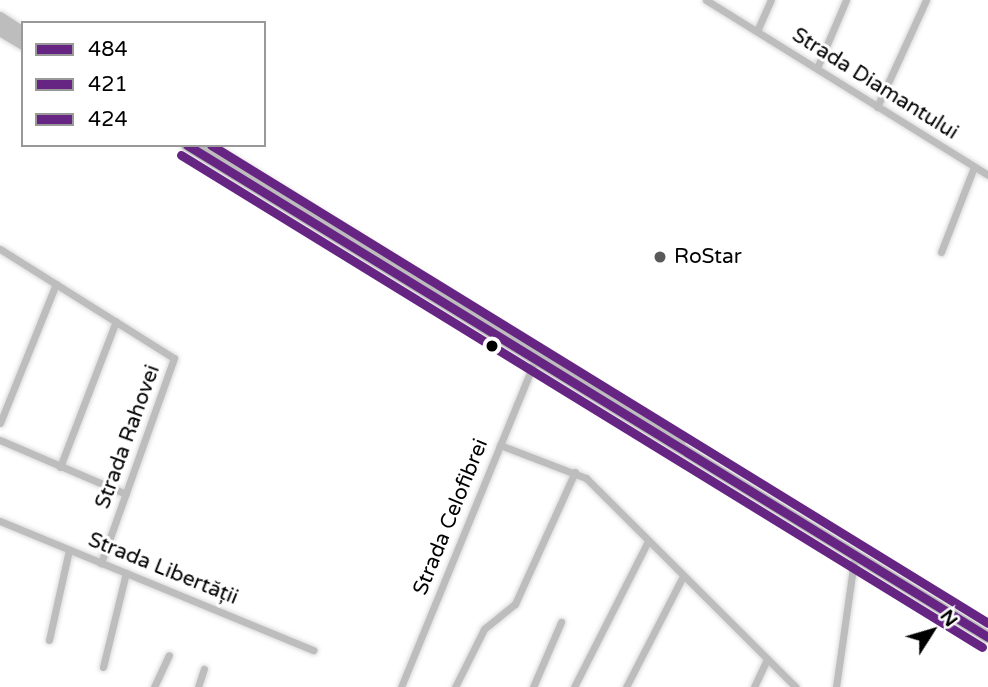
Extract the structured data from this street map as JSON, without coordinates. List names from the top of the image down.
{
  "streets": {
    "street": [
      "Strada Diamantului",
      "Strada Rahovei",
      "Strada Celofibrei",
      "Strada Libertății"
    ]
  },
  "crossings": [
    ["Strada Rahovei", "Strada Libertății"]
  ],
  "places": ["RoStar"],
  "lines": ["transit line 484", "transit line 424", "transit line 421"],
  "legend": ["484", "421", "424"],
  "north": "top right"
}
